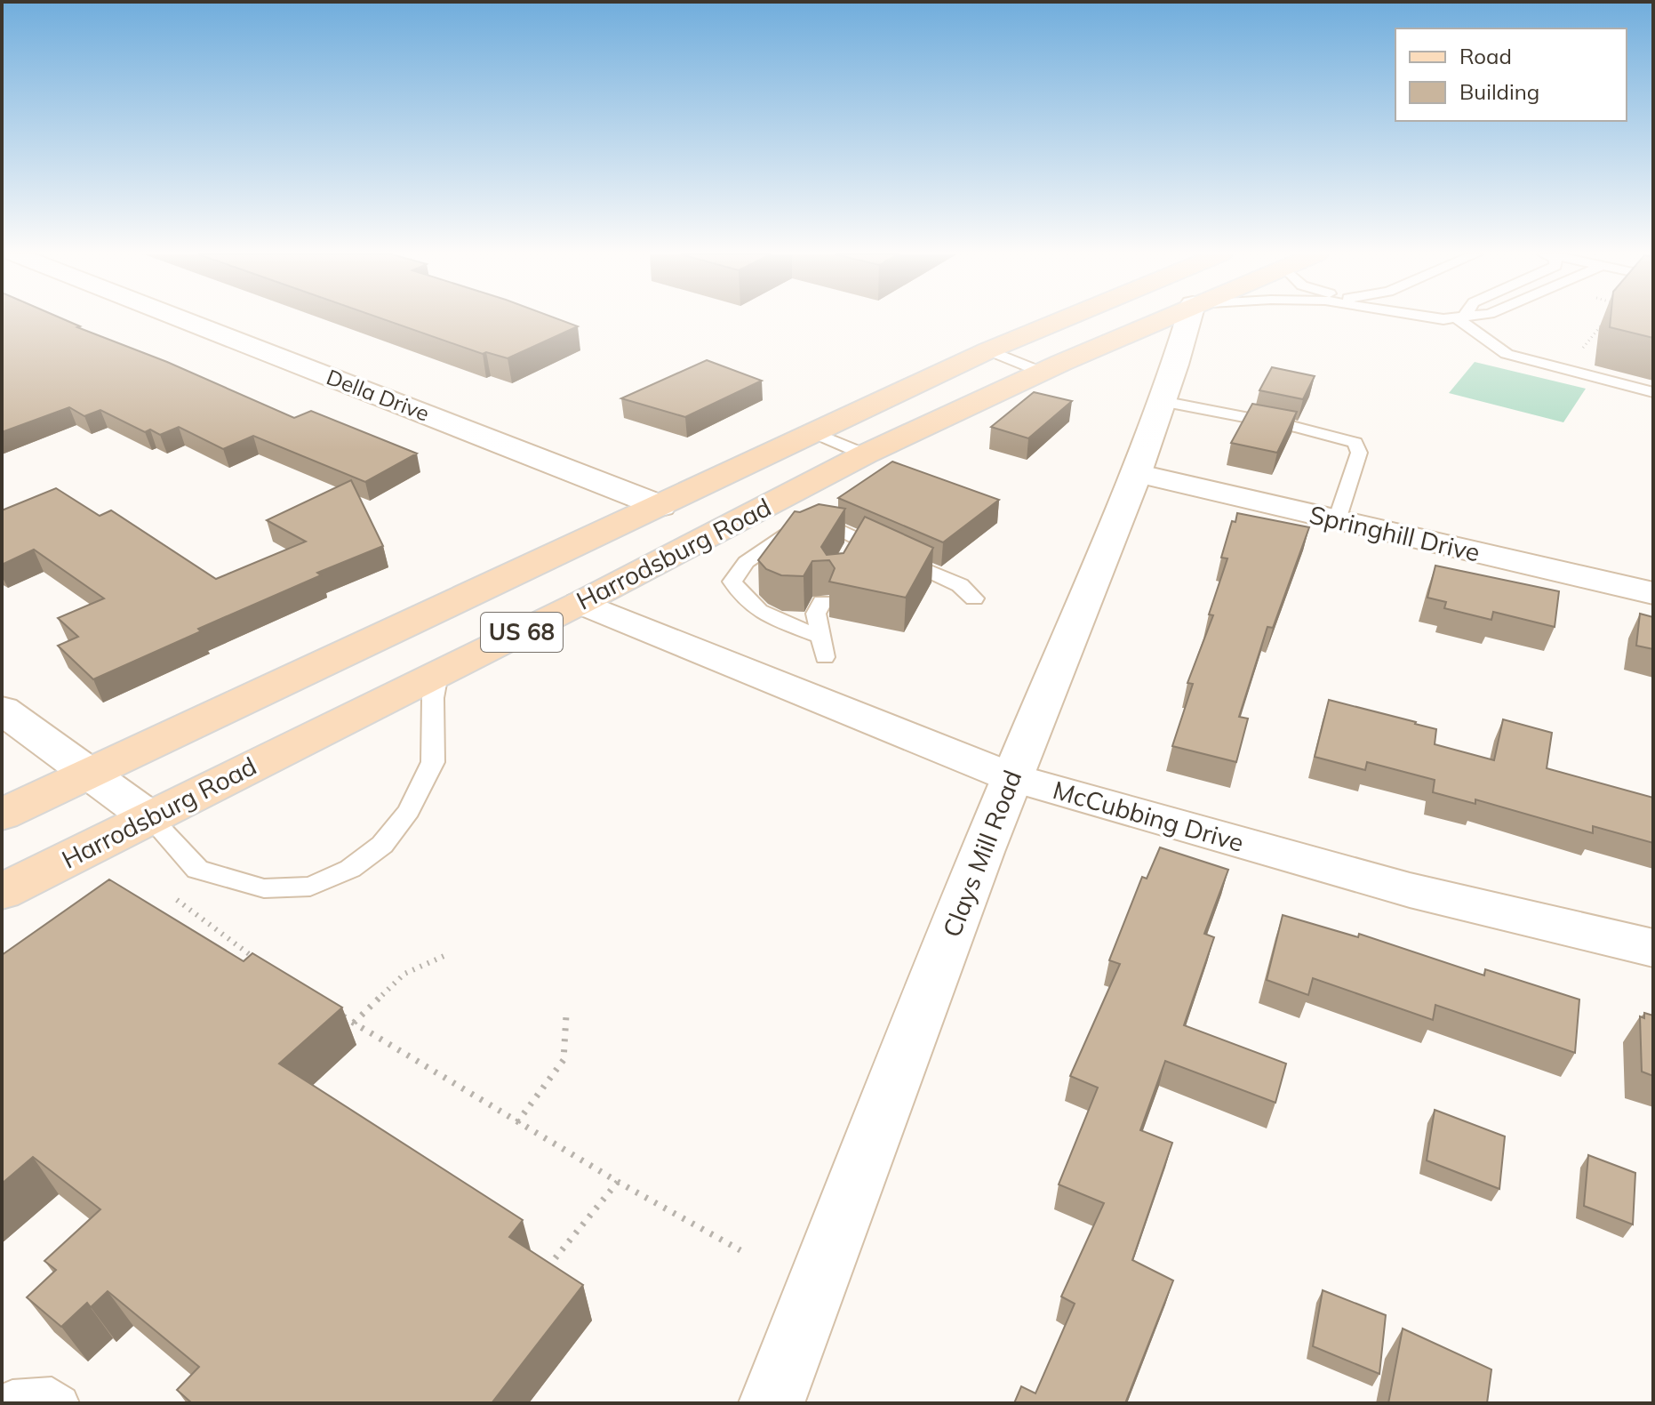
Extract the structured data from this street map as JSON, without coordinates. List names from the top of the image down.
{
  "streets": {
    "main road": ["Harrodsburg Road", "US 68"],
    "street": [
      "Della Drive",
      "Springhill Drive",
      "McCubbing Drive",
      "Clays Mill Road"
    ]
  },
  "crossings": [
    ["Della Drive", "Harrodsburg Road"],
    ["Springhill Drive", "Clays Mill Road"],
    ["Harrodsburg Road", "McCubbing Drive"],
    ["McCubbing Drive", "Clays Mill Road"]
  ],
  "legend": ["Road", "Building"]
}
